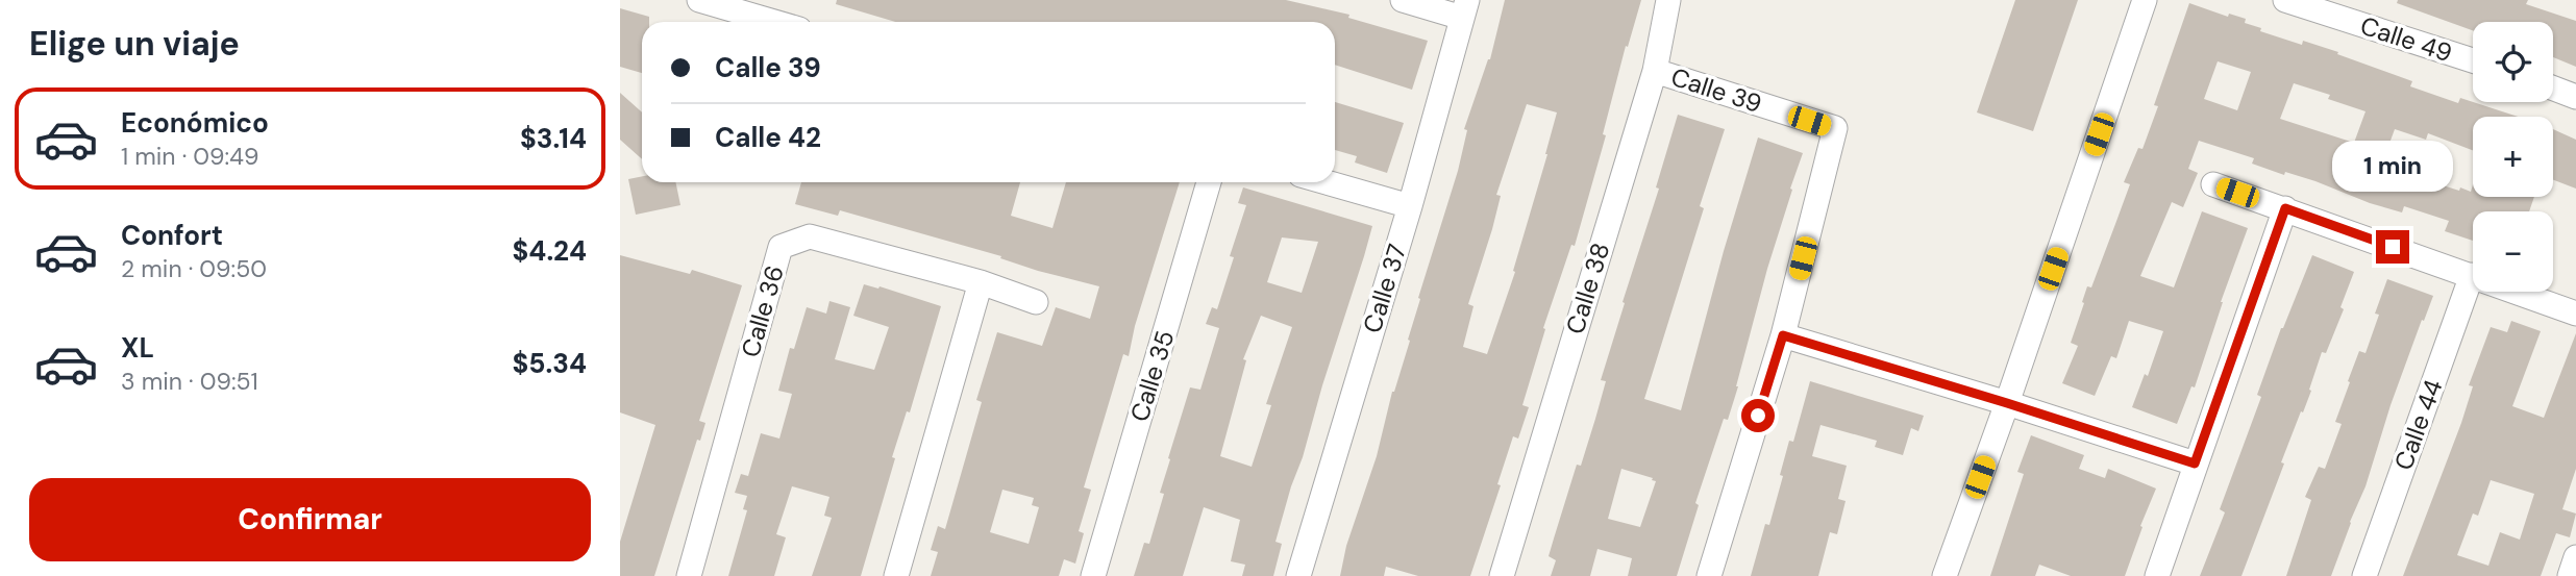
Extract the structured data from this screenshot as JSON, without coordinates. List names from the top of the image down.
{
  "streets": {
    "street": [
      "Calle 49",
      "Calle 39",
      "Calle 37",
      "Calle 38",
      "Calle 36",
      "Calle 35",
      "Calle 44"
    ]
  },
  "crossings": [
    ["Calle 39", "Calle 38"]
  ],
  "page": {
    "heading": "Elige un viaje",
    "map_buttons": ["+", "−"],
    "banner": ["Calle 39", "Calle 42"],
    "list": [
      {
        "name": "Económico",
        "note": "1 min · 09:49",
        "value": "$3.14"
      },
      {
        "name": "Confort",
        "note": "2 min · 09:50",
        "value": "$4.24"
      },
      {
        "name": "XL",
        "note": "3 min · 09:51",
        "value": "$5.34"
      }
    ],
    "bubble": "1 min",
    "buttons": "Confirmar"
  }
}
